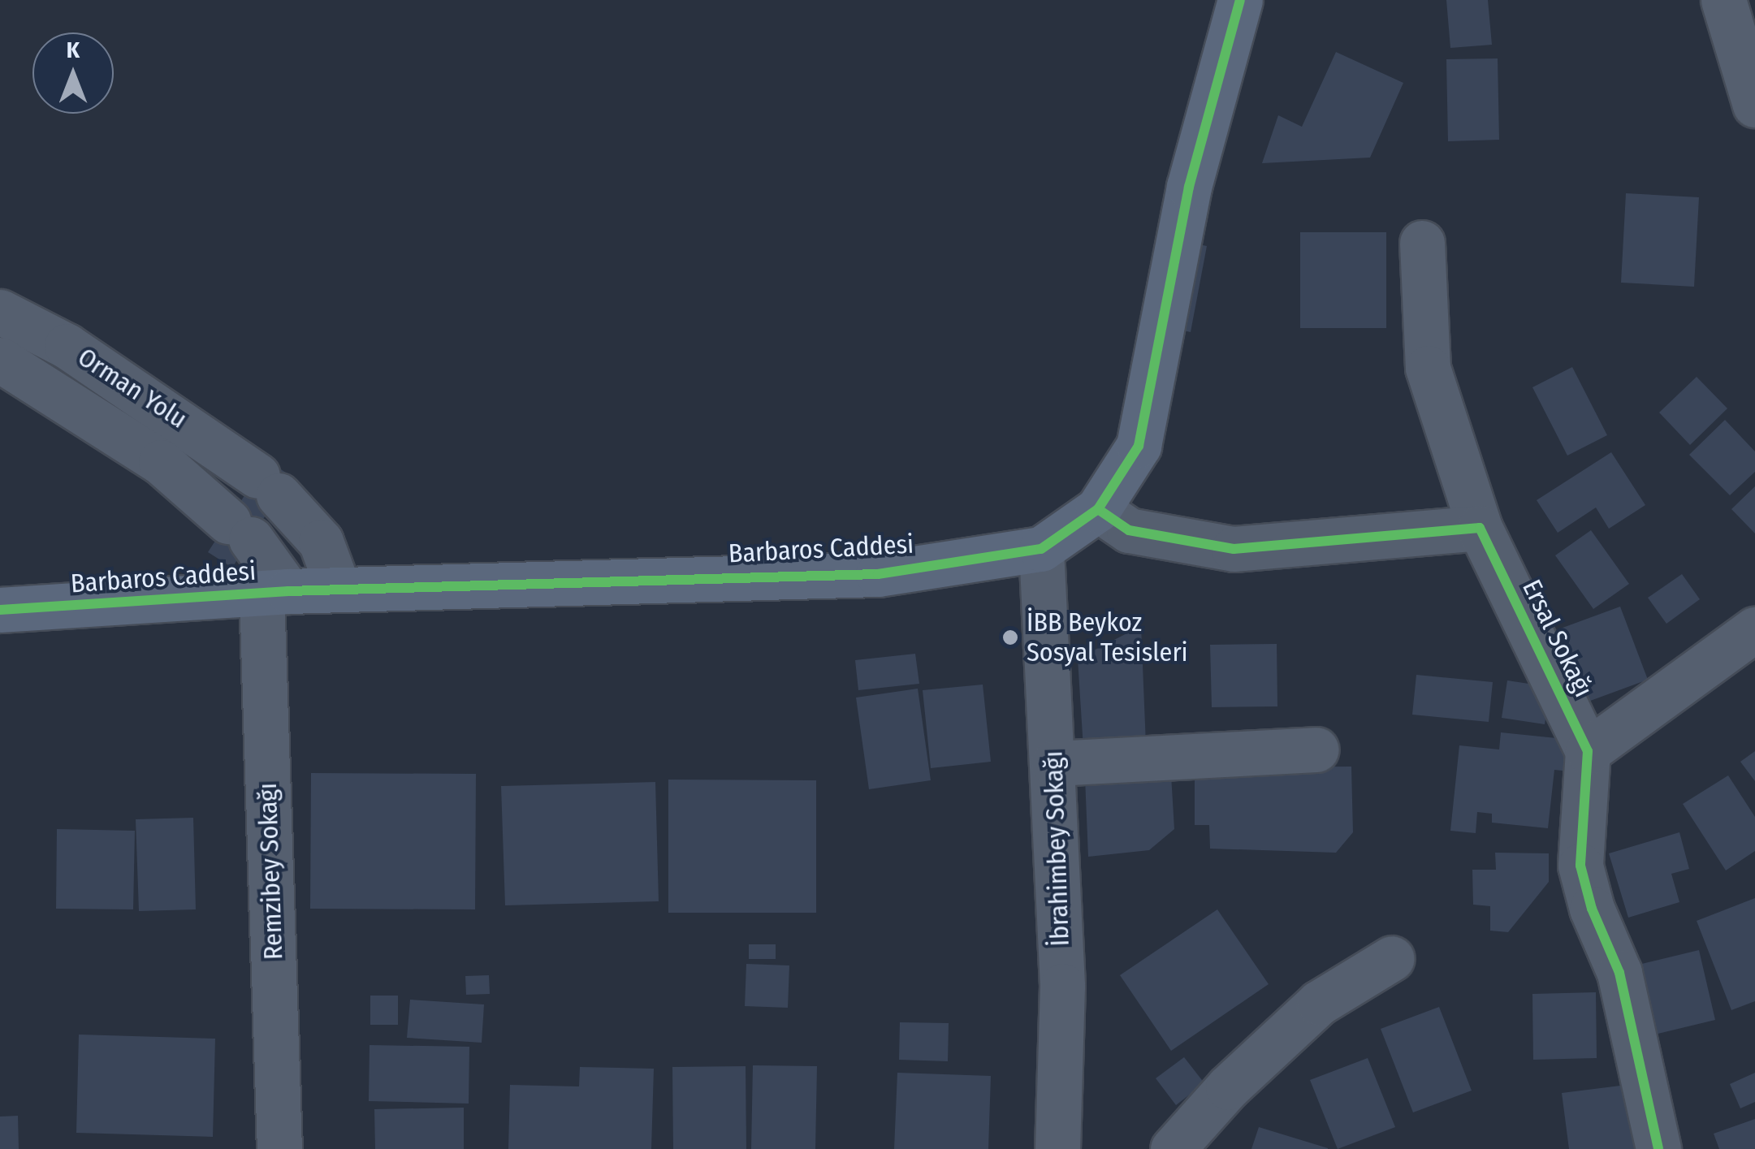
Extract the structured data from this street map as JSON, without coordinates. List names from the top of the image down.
{
  "streets": {
    "main road": ["Barbaros Caddesi"],
    "street": [
      "Orman Yolu",
      "Ersal Sokağı",
      "İbrahimbey Sokağı",
      "Remzibey Sokağı"
    ]
  },
  "crossings": [
    ["Orman Yolu", "Barbaros Caddesi"],
    ["Orman Yolu", "Remzibey Sokağı"],
    ["Barbaros Caddesi", "İbrahimbey Sokağı"],
    ["Barbaros Caddesi", "Remzibey Sokağı"]
  ],
  "places": ["İBB Beykoz Sosyal Tesisleri"],
  "north": "top"
}
